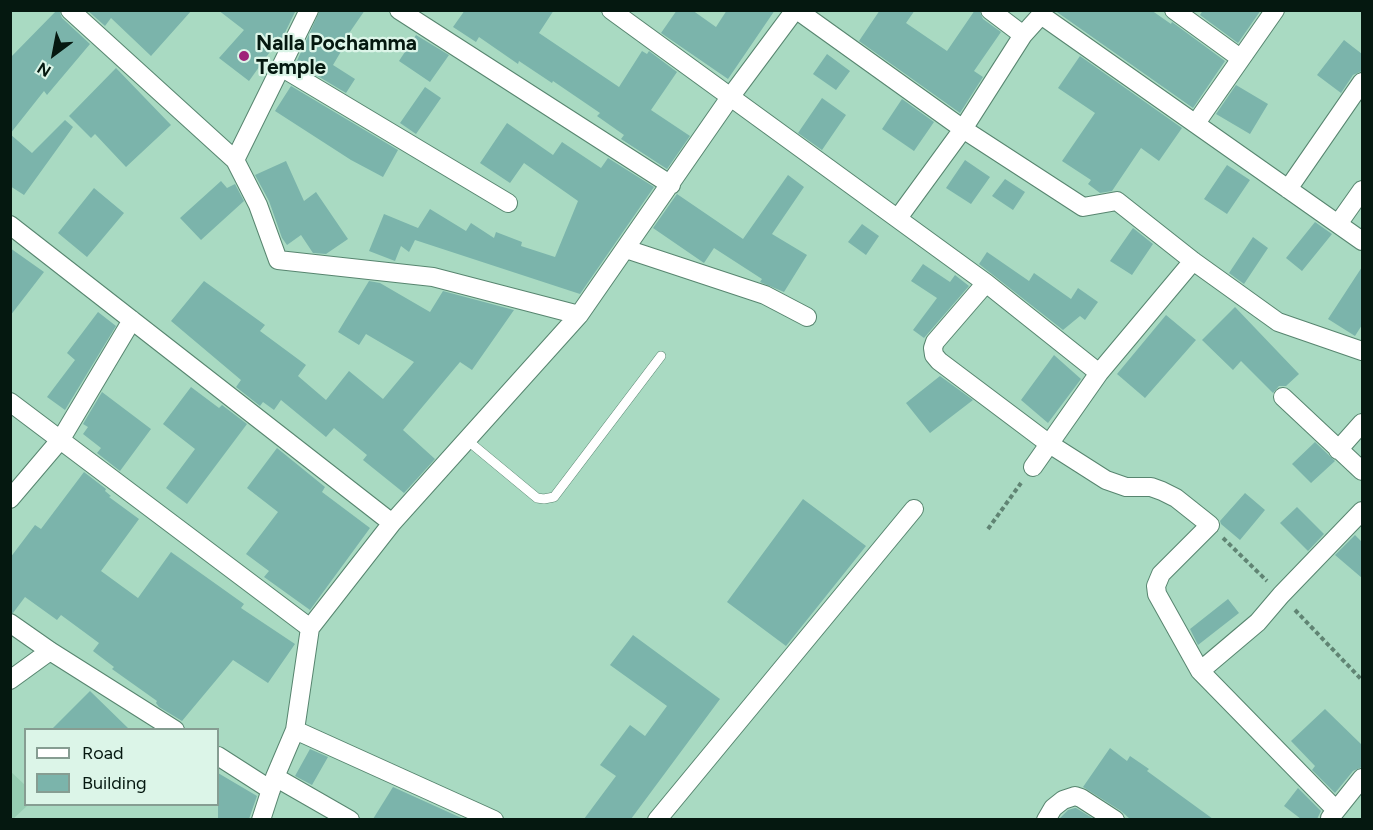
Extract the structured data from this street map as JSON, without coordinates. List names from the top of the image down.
{
  "places": ["Nalla Pochamma Temple"],
  "legend": ["Road", "Building"],
  "north": "bottom left"
}
